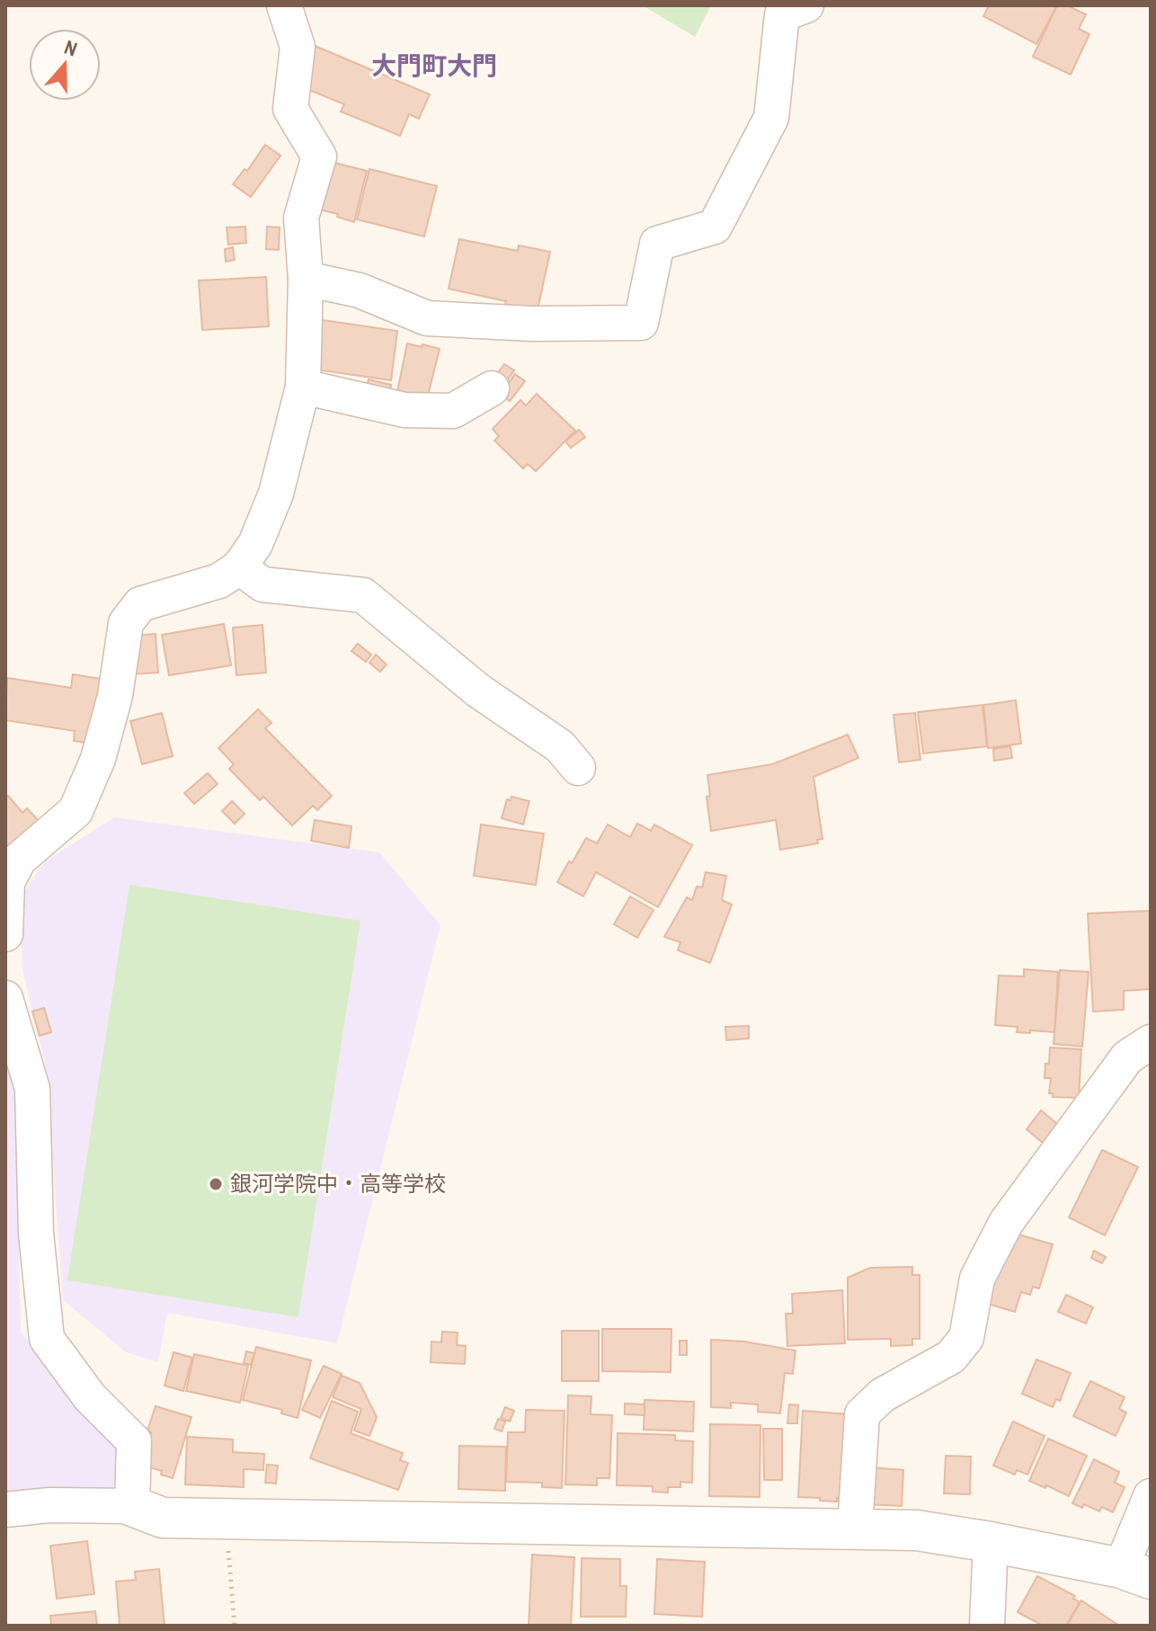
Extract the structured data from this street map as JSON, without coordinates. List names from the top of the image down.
{
  "districts": ["大門町大門"],
  "places": ["銀河学院中・高等学校"],
  "north": "top"
}
